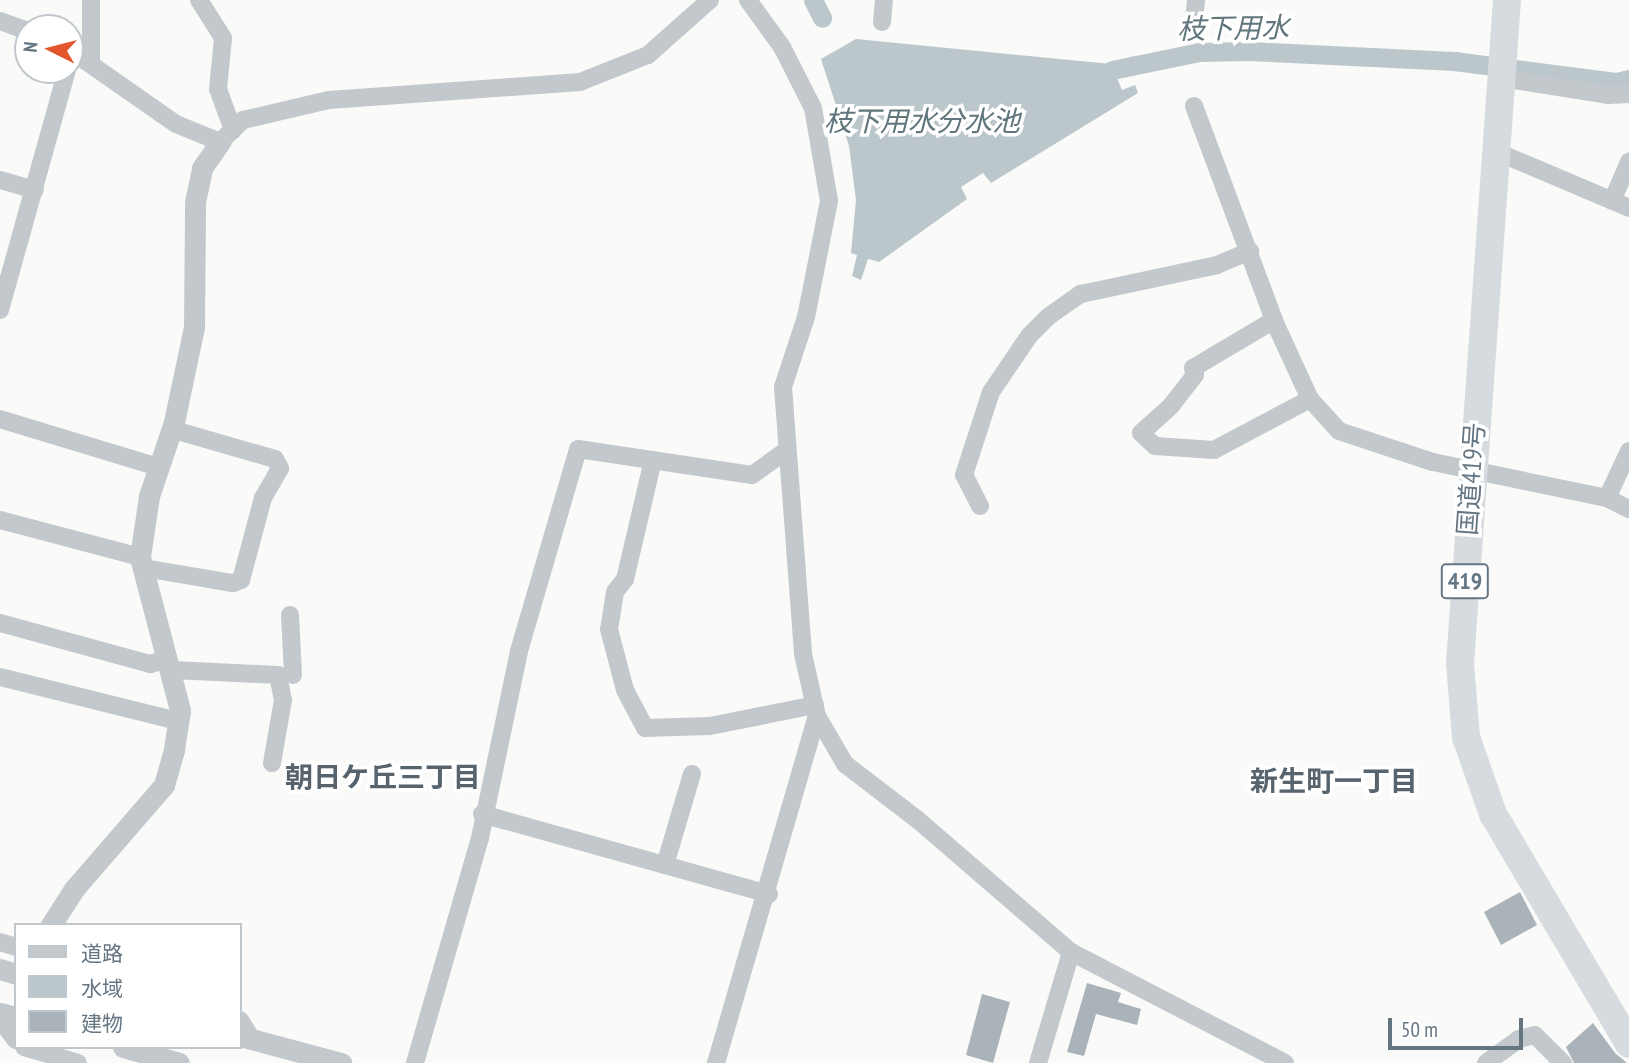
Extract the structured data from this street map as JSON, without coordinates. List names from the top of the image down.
{
  "streets": {
    "highway": ["国道419号", "419"]
  },
  "districts": ["朝日ケ丘三丁目", "新生町一丁目"],
  "water": ["枝下用水", "枝下用水分水池"],
  "legend": ["道路", "水域", "建物"],
  "scale_bar": "50 m",
  "north": "left"
}
